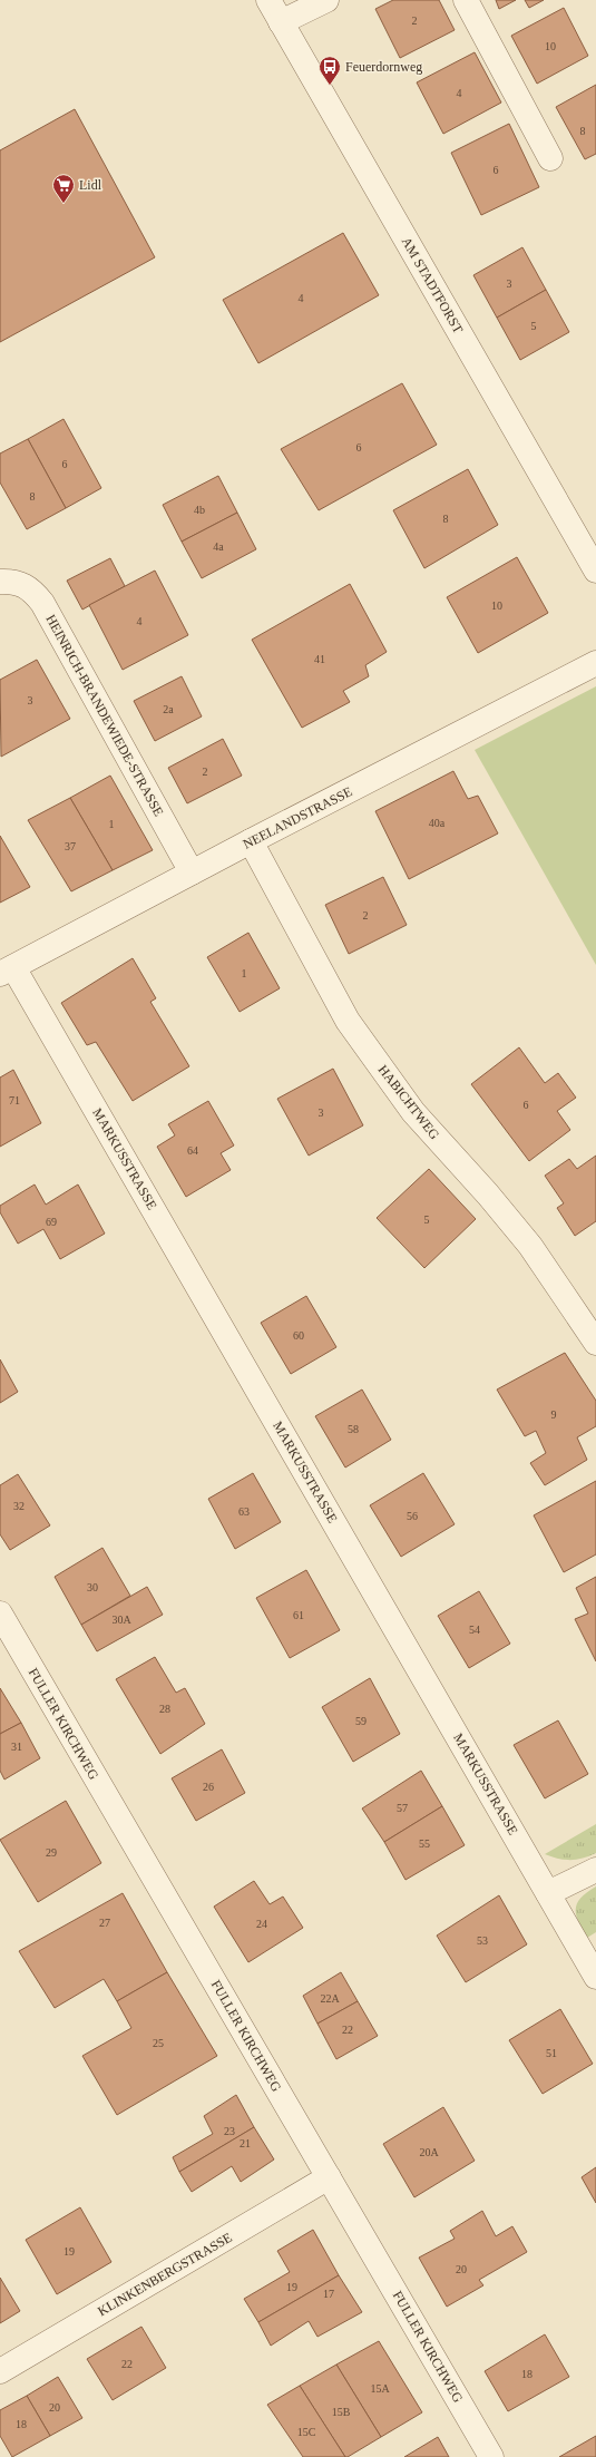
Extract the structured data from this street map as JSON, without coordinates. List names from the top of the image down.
{
  "streets": {
    "street": [
      "AM STADTFORST",
      "HEINRICH-BRANDEWIEDE-STRASSE",
      "NEELANDSTRASSE",
      "HABICHTWEG",
      "MARKUSSTRASSE",
      "FULLER KIRCHWEG",
      "KLINKENBERGSTRASSE"
    ]
  },
  "crossings": [
    ["HEINRICH-BRANDEWIEDE-STRASSE", "NEELANDSTRASSE"],
    ["NEELANDSTRASSE", "HABICHTWEG"],
    ["NEELANDSTRASSE", "MARKUSSTRASSE"],
    ["FULLER KIRCHWEG", "KLINKENBERGSTRASSE"]
  ],
  "places": {
    "bus stop": ["Feuerdornweg"],
    "supermarket": ["Lidl"]
  },
  "house_numbers": [
    "2",
    "10",
    "4",
    "8",
    "6",
    "3",
    "4",
    "5",
    "6",
    "6",
    "8",
    "4b",
    "8",
    "4a",
    "10",
    "4",
    "41",
    "3",
    "2a",
    "2",
    "40a",
    "1",
    "37",
    "2",
    "1",
    "71",
    "6",
    "3",
    "64",
    "5",
    "69",
    "60",
    "9",
    "58",
    "32",
    "63",
    "56",
    "30",
    "61",
    "30A",
    "54",
    "28",
    "59",
    "31",
    "26",
    "57",
    "55",
    "29",
    "27",
    "24",
    "53",
    "22A",
    "22",
    "25",
    "51",
    "23",
    "21",
    "20A",
    "19",
    "20",
    "19",
    "17",
    "22",
    "18",
    "15A",
    "20",
    "15B",
    "18",
    "15C"
  ]
}
